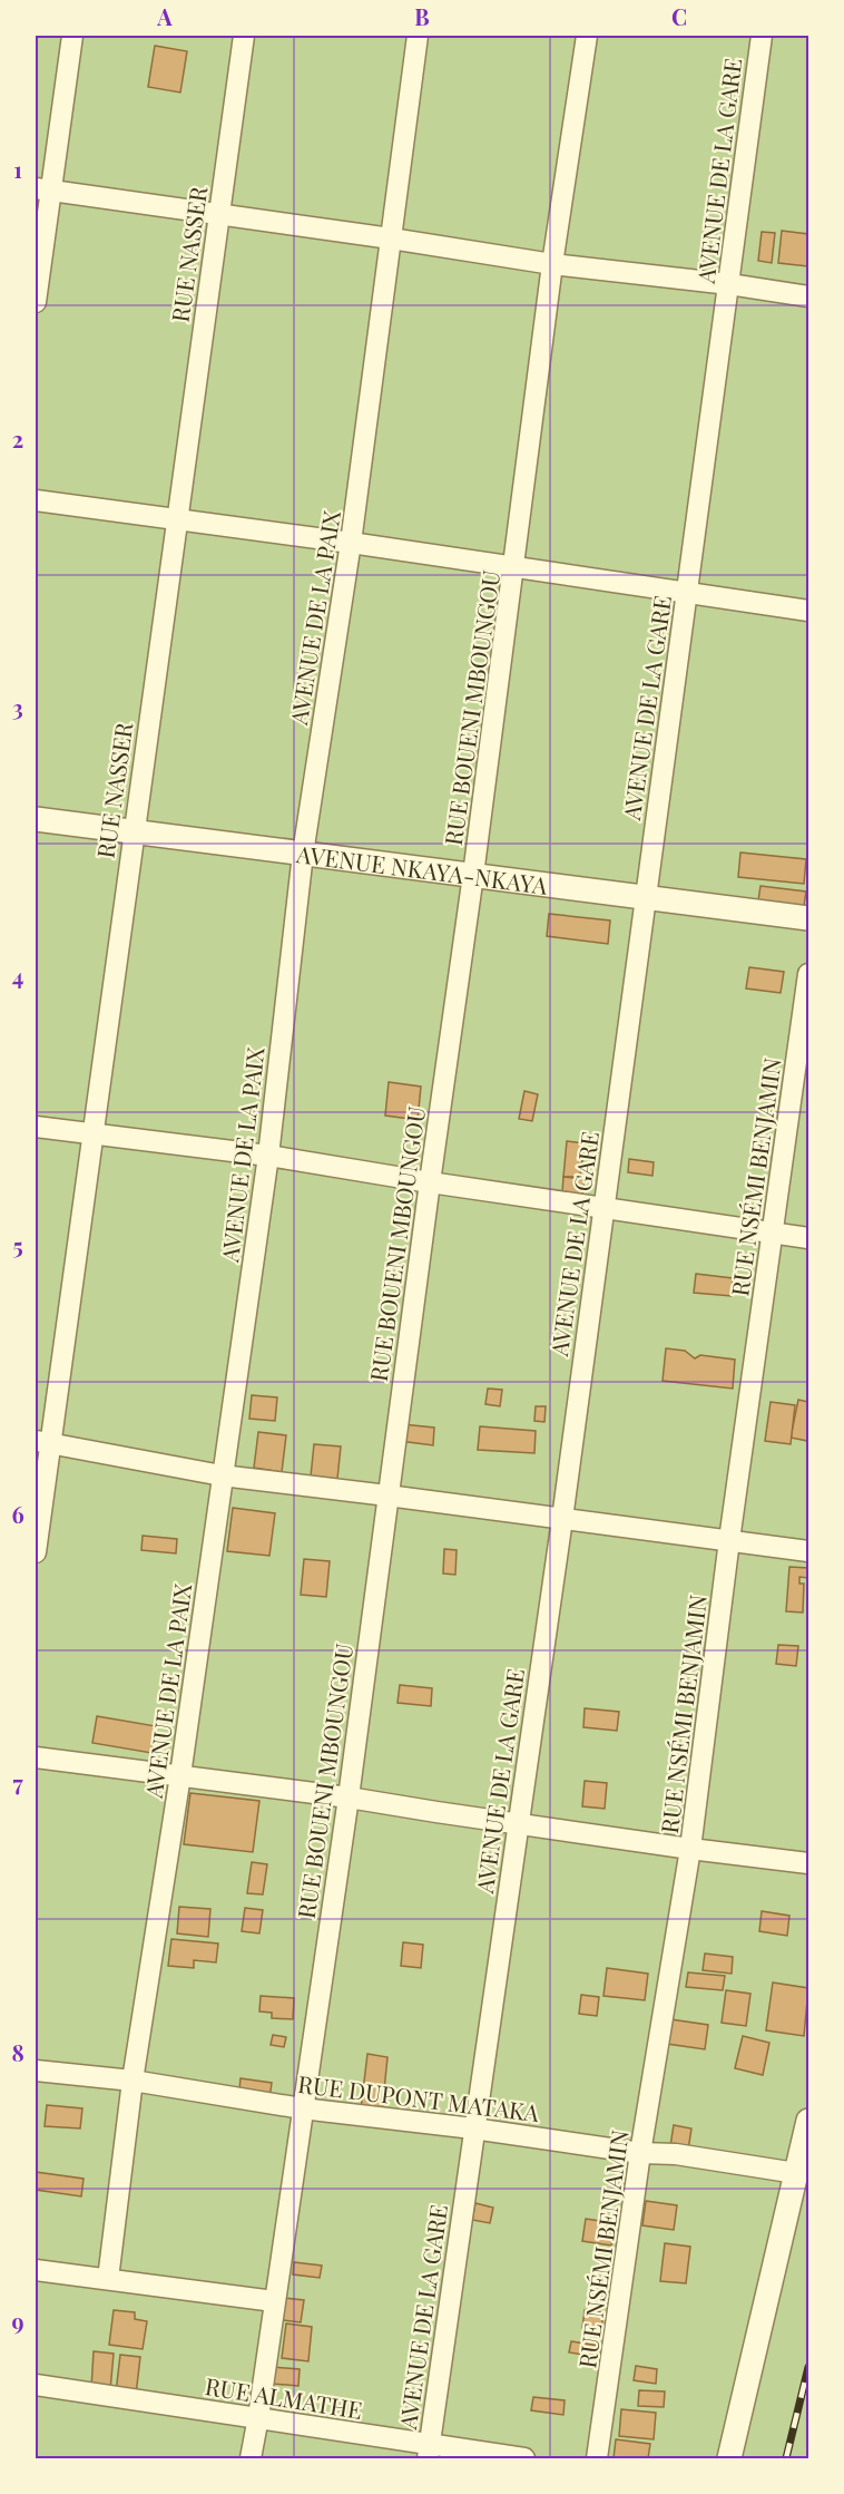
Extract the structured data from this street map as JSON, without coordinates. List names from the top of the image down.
{
  "streets": {
    "street": [
      "AVENUE DE LA GARE",
      "RUE NASSER",
      "AVENUE DE LA PAIX",
      "RUE BOUENI MBOUNGOU",
      "AVENUE NKAYA-NKAYA",
      "RUE NSÉMI BENJAMIN",
      "RUE DUPONT MATAKA",
      "RUE ALMATHE"
    ]
  },
  "crossings": [
    ["AVENUE DE LA GARE", "AVENUE NKAYA-NKAYA"],
    ["AVENUE DE LA GARE", "RUE DUPONT MATAKA"],
    ["AVENUE DE LA GARE", "RUE ALMATHE"],
    ["RUE NASSER", "AVENUE NKAYA-NKAYA"],
    ["AVENUE DE LA PAIX", "AVENUE NKAYA-NKAYA"],
    ["AVENUE DE LA PAIX", "RUE DUPONT MATAKA"],
    ["RUE BOUENI MBOUNGOU", "AVENUE NKAYA-NKAYA"],
    ["RUE BOUENI MBOUNGOU", "RUE DUPONT MATAKA"],
    ["RUE BOUENI MBOUNGOU", "RUE ALMATHE"],
    ["RUE NSÉMI BENJAMIN", "RUE DUPONT MATAKA"]
  ],
  "grid": {
    "columns": ["A", "B", "C"],
    "rows": [
      "1",
      "2",
      "3",
      "4",
      "5",
      "6",
      "7",
      "8",
      "9"
    ]
  }
}
